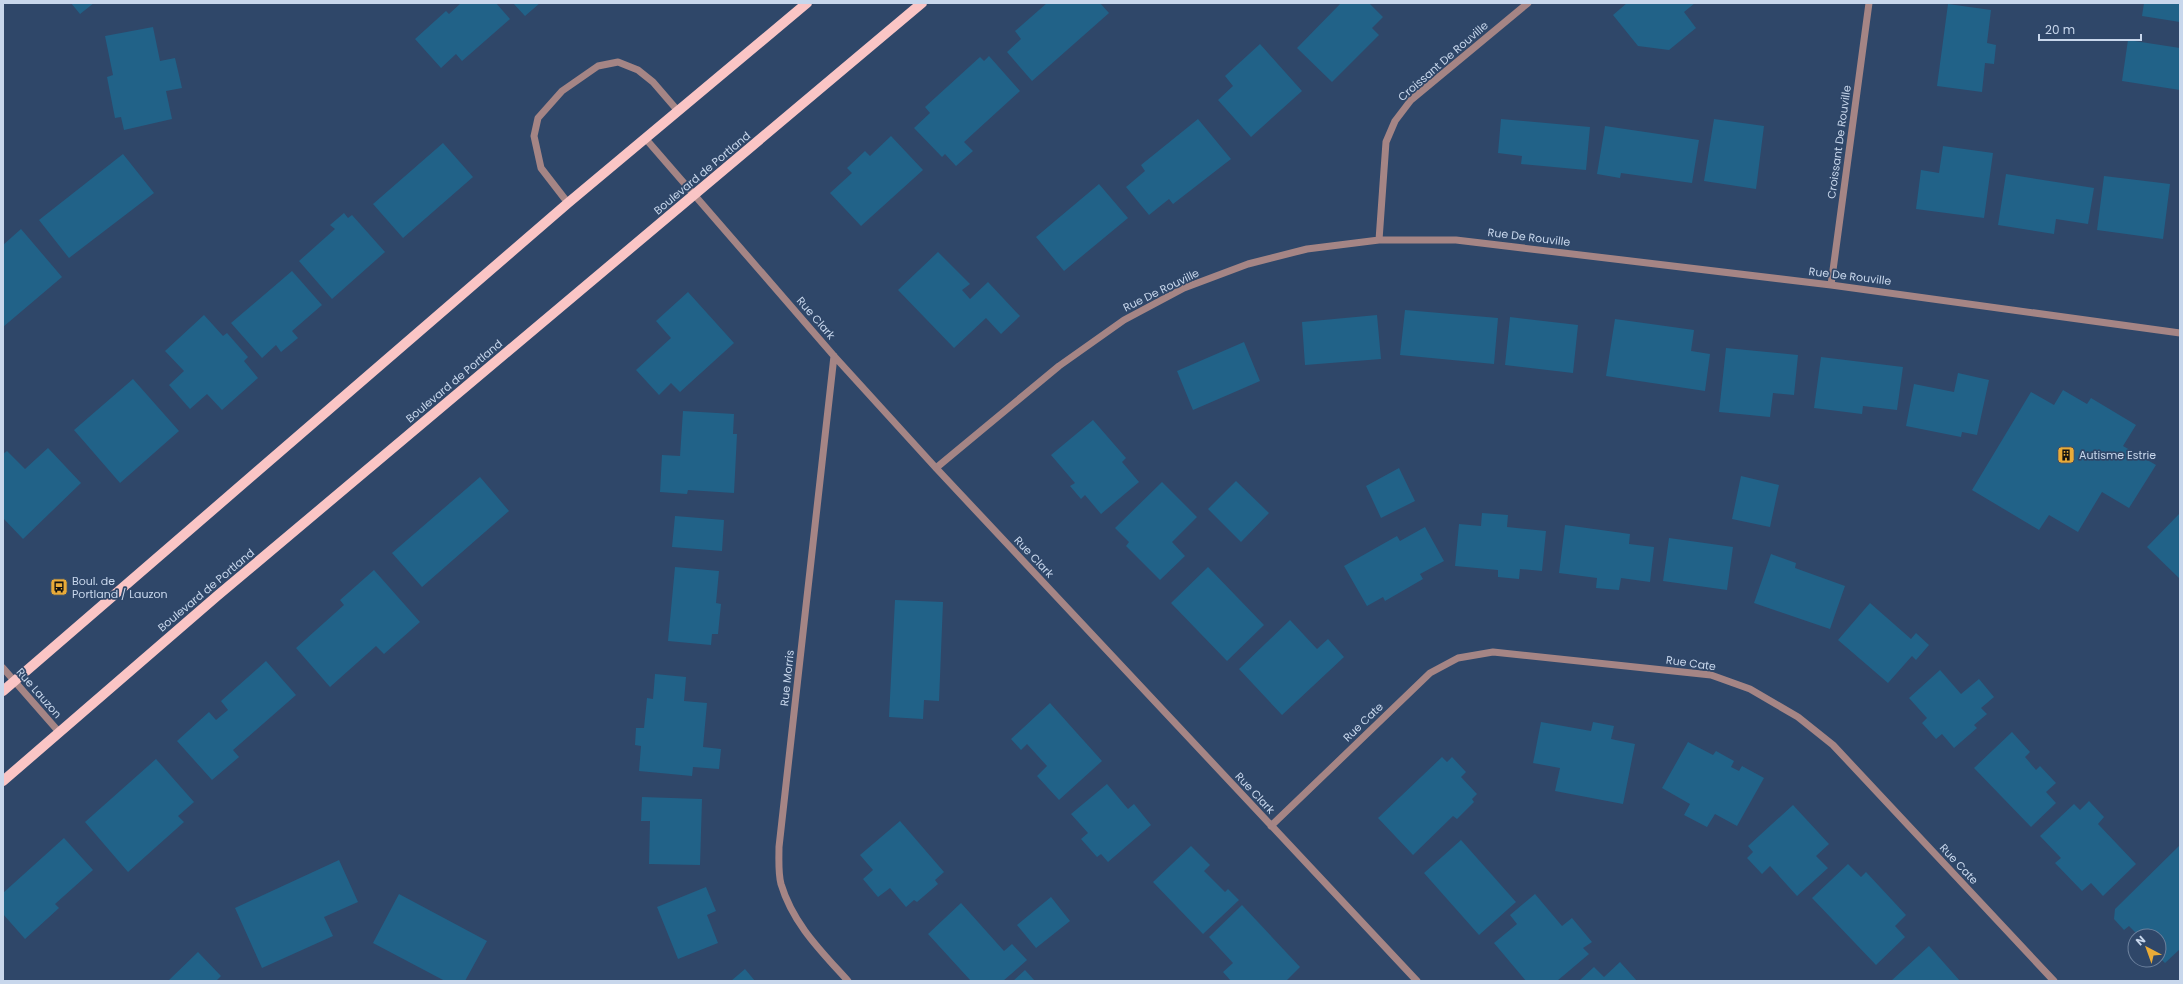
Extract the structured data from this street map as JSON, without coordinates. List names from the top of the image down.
{
  "streets": {
    "main road": ["Boulevard de Portland"],
    "street": [
      "Croissant De Rouville",
      "Rue De Rouville",
      "Rue Clark",
      "Rue Cate",
      "Rue Morris",
      "Rue Lauzon"
    ]
  },
  "crossings": [
    ["Croissant De Rouville", "Rue De Rouville"],
    ["Boulevard de Portland", "Rue Clark"],
    ["Boulevard de Portland", "Rue Lauzon"],
    ["Rue De Rouville", "Rue Clark"],
    ["Rue Clark", "Rue Cate"],
    ["Rue Clark", "Rue Morris"]
  ],
  "places": {
    "building": ["Autisme Estrie"],
    "bus stop": ["Boul. de Portland / Lauzon"]
  },
  "scale_bar": "20 m",
  "north": "top left"
}
